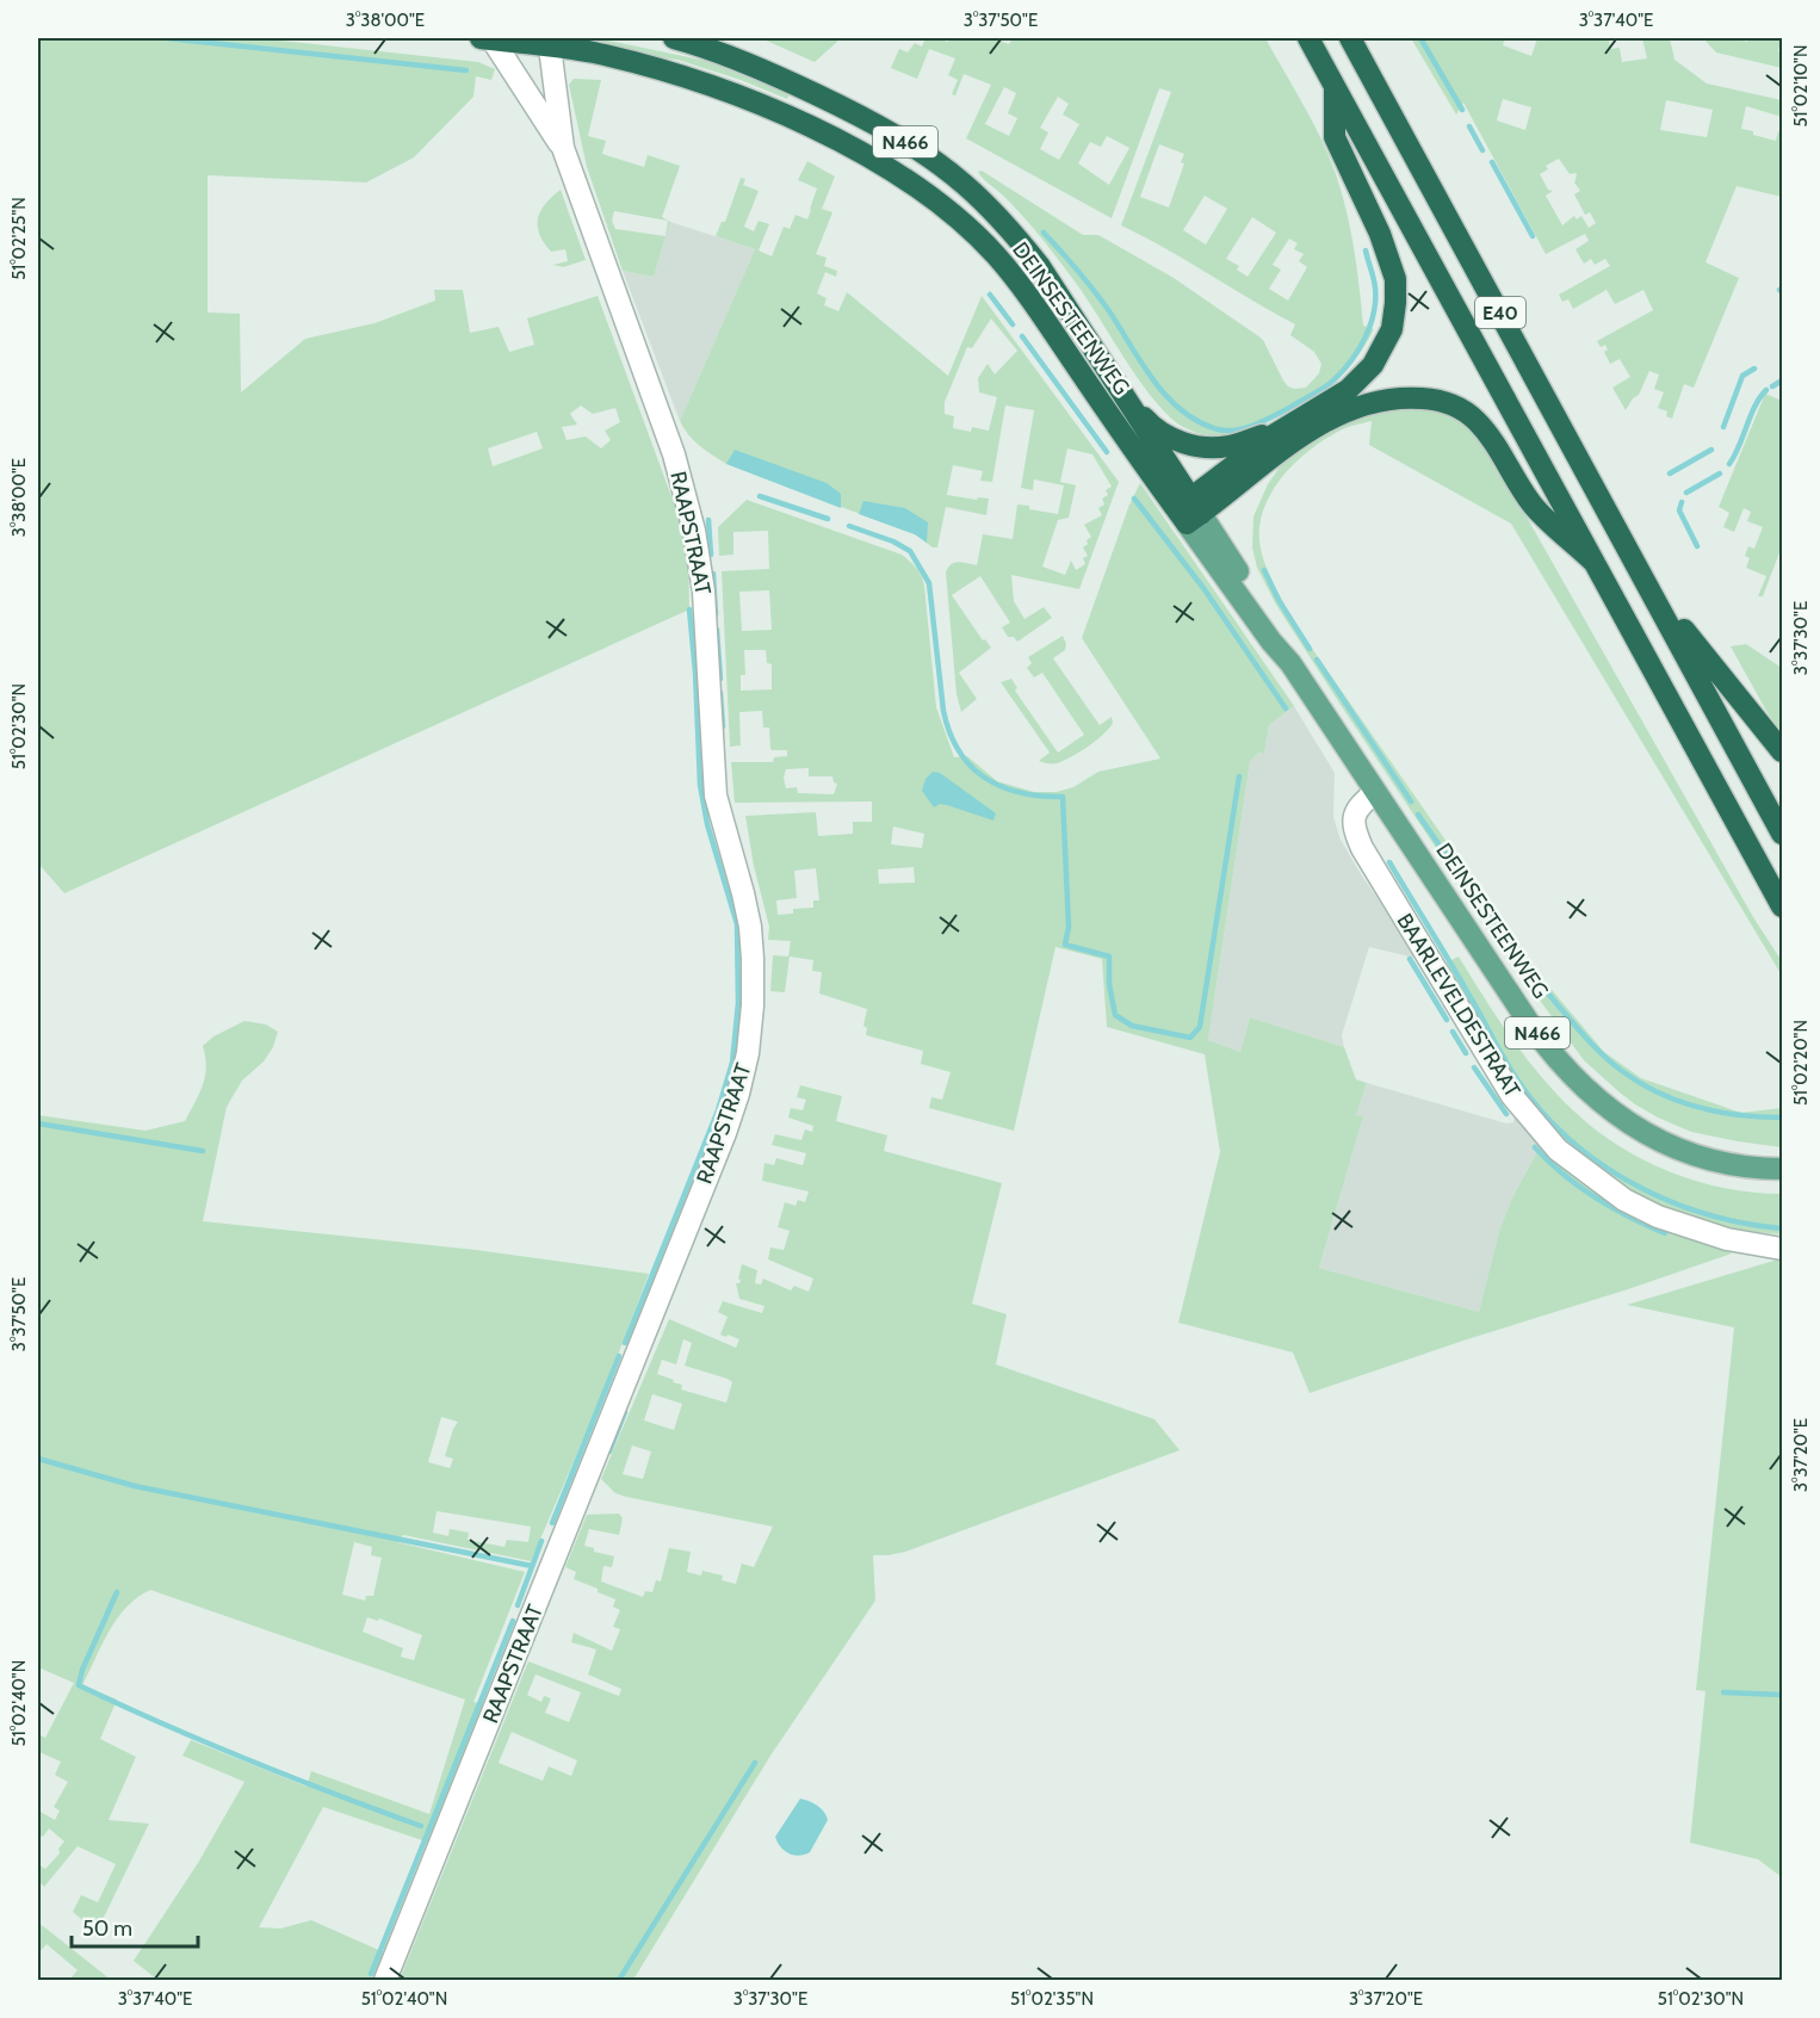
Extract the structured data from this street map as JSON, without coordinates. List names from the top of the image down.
{
  "streets": {
    "highway": ["N466", "E40", "DEINSESTEENWEG"],
    "street": ["RAAPSTRAAT", "BAARLEVELDESTRAAT"]
  },
  "crossings": [
    ["DEINSESTEENWEG", "RAAPSTRAAT"],
    ["DEINSESTEENWEG", "BAARLEVELDESTRAAT"]
  ],
  "scale_bar": "50 m",
  "coordinates": [
    "3°38'00\"E",
    "3°37'50\"E",
    "3°37'40\"E",
    "51°02'10\"N",
    "51°02'25\"N",
    "3°37'30\"E",
    "51°02'30\"N",
    "51°02'20\"N",
    "3°37'20\"E",
    "51°02'40\"N",
    "51°02'35\"N"
  ]
}
